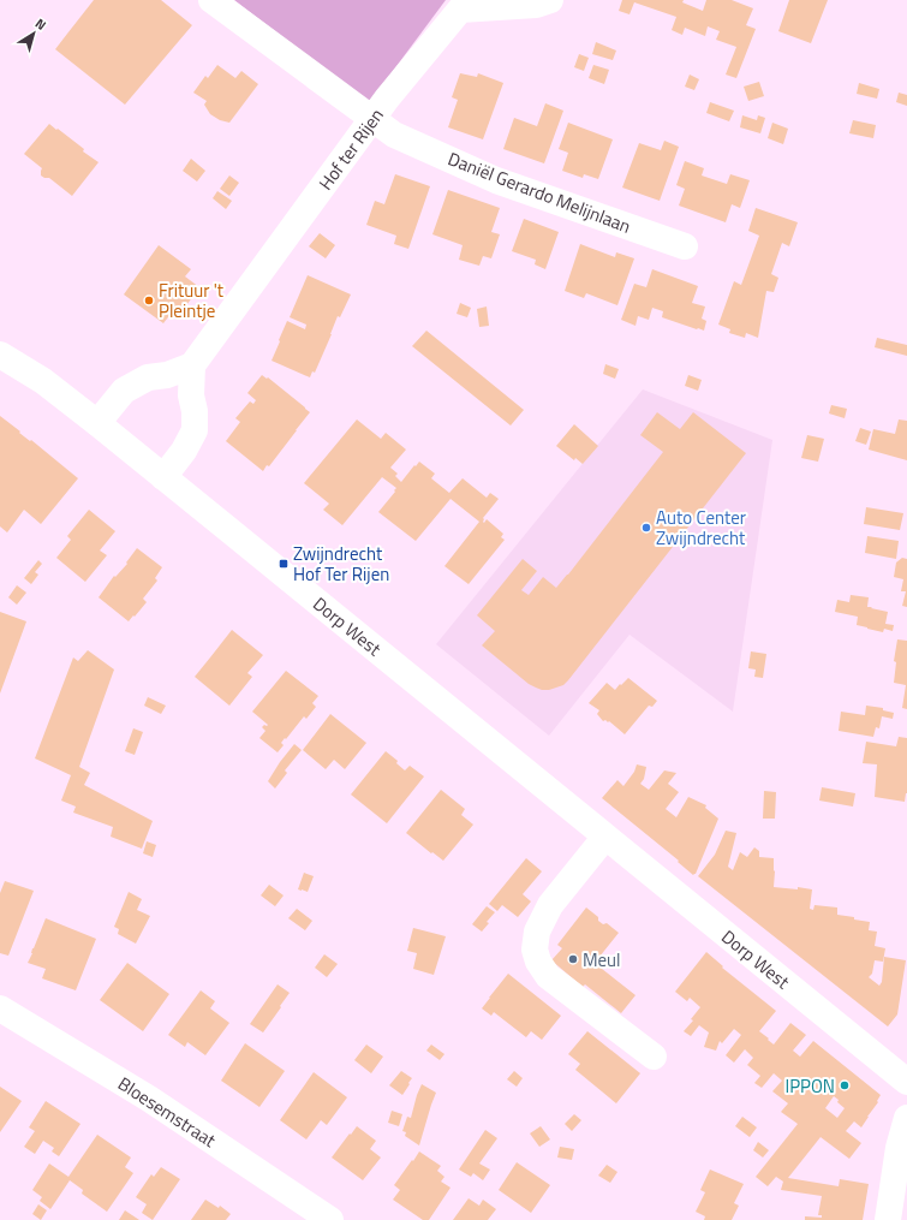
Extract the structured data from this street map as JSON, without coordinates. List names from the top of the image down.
{
  "streets": {
    "street": [
      "Hof ter Rijen",
      "Daniël Gerardo Melijnlaan",
      "Dorp West",
      "Bloesemstraat"
    ]
  },
  "crossings": [
    ["Hof ter Rijen", "Daniël Gerardo Melijnlaan"]
  ],
  "places": {
    "other": [
      "Frituur 't Pleintje",
      "Auto Center Zwijndrecht",
      "Meul",
      "IPPON"
    ],
    "transit": ["Zwijndrecht Hof Ter Rijen"]
  },
  "north": "top right"
}
